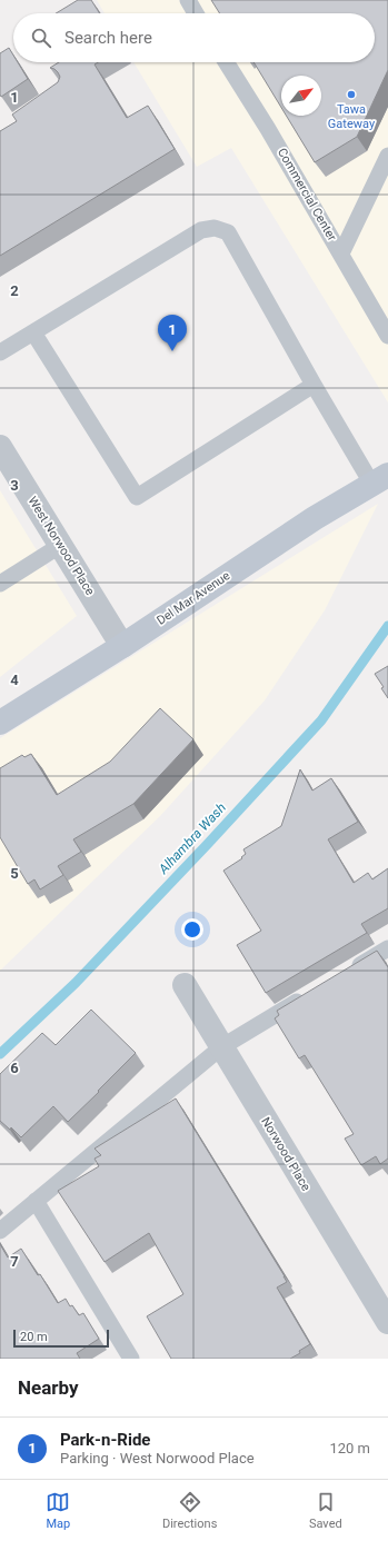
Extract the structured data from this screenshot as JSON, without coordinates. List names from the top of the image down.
{
  "streets": {
    "main road": ["Del Mar Avenue"],
    "street": ["West Norwood Place", "Norwood Place"],
    "lane": ["Commercial Center"]
  },
  "crossings": [
    ["West Norwood Place", "Del Mar Avenue"]
  ],
  "water": ["Alhambra Wash"],
  "places": ["Tawa Gateway"],
  "scale_bar": "20 m",
  "north": "top right",
  "page": {
    "search": "Search here",
    "pins": "1",
    "scale": "20 m",
    "heading": "Nearby",
    "list": [
      {
        "mark": "1",
        "name": "Park-n-Ride",
        "note": "Parking · West Norwood Place",
        "value": "120 m"
      }
    ],
    "nav": ["Map", "Directions", "Saved"]
  },
  "grid": {
    "rows": [
      "1",
      "2",
      "3",
      "4",
      "5",
      "6",
      "7"
    ]
  }
}
